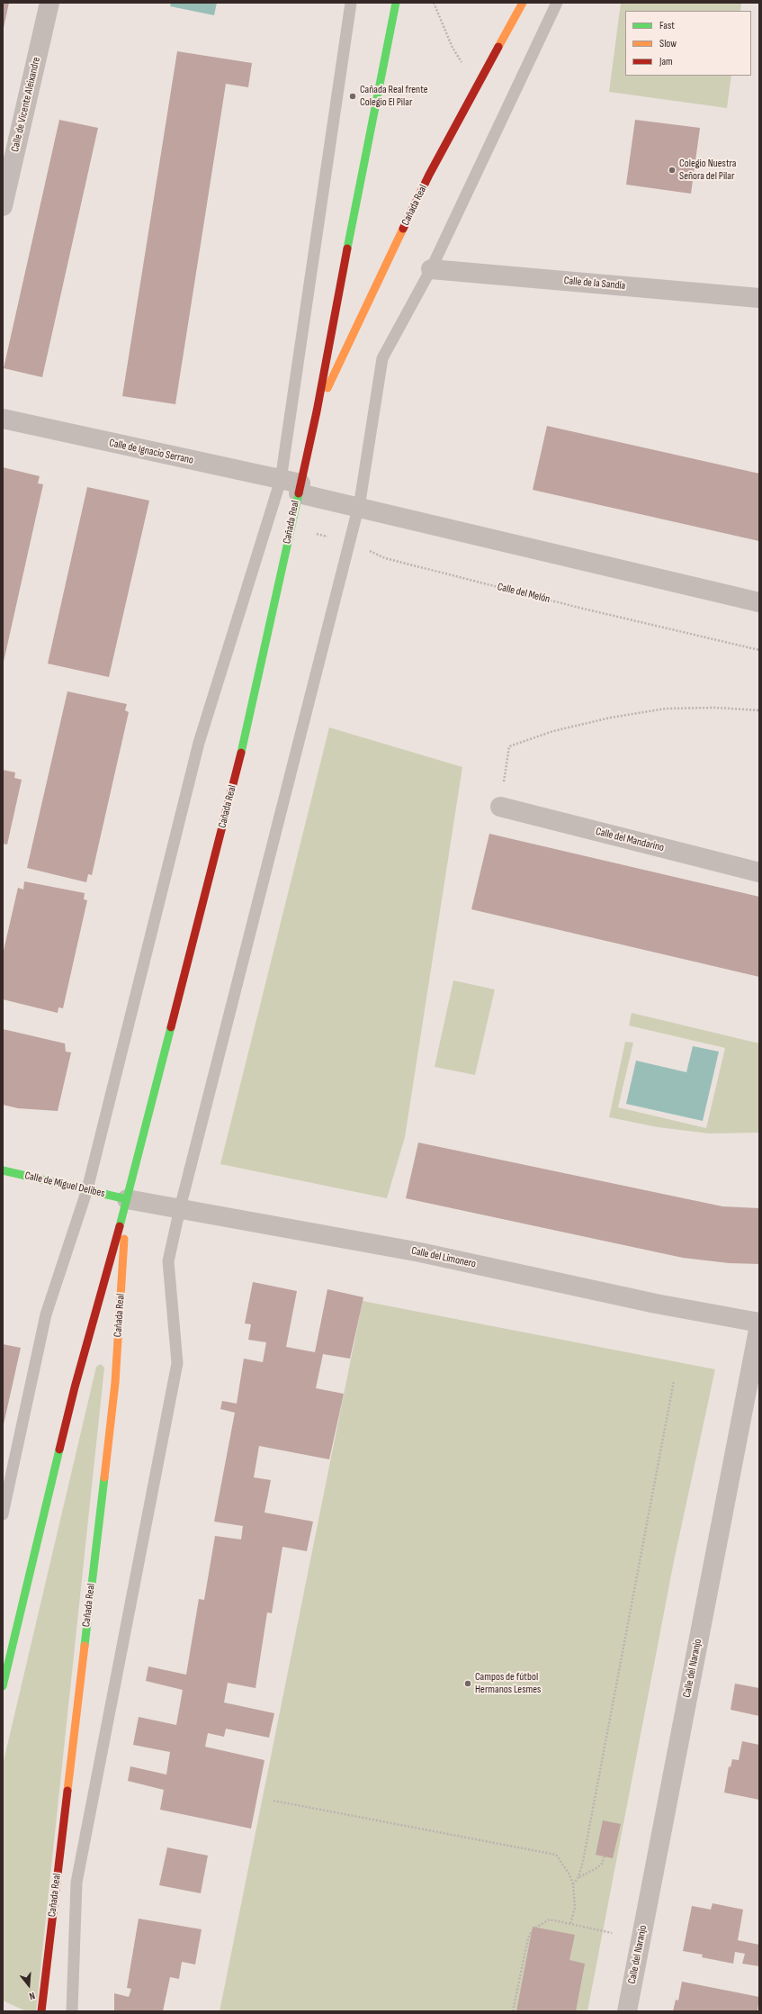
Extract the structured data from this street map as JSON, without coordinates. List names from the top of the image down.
{
  "streets": {
    "street": [
      "Calle de Vicente Aleixandre",
      "Cañada Real",
      "Calle de la Sandía",
      "Calle de Ignacio Serrano",
      "Calle del Mandarino",
      "Calle de Miguel Delibes",
      "Calle del Limonero",
      "Calle del Naranjo"
    ],
    "path": ["Calle del Melón"]
  },
  "crossings": [
    ["Cañada Real", "Calle de Ignacio Serrano"],
    ["Cañada Real", "Calle del Melón"],
    ["Cañada Real", "Calle de Miguel Delibes"],
    ["Cañada Real", "Calle del Limonero"],
    ["Calle de Miguel Delibes", "Calle del Limonero"],
    ["Calle del Limonero", "Calle del Naranjo"]
  ],
  "places": ["Cañada Real frente Colegio El Pilar", "Colegio Nuestra Señora del Pilar", "Campos de fútbol Hermanos Lesmes"],
  "legend": ["Fast", "Slow", "Jam"],
  "north": "bottom"
}
